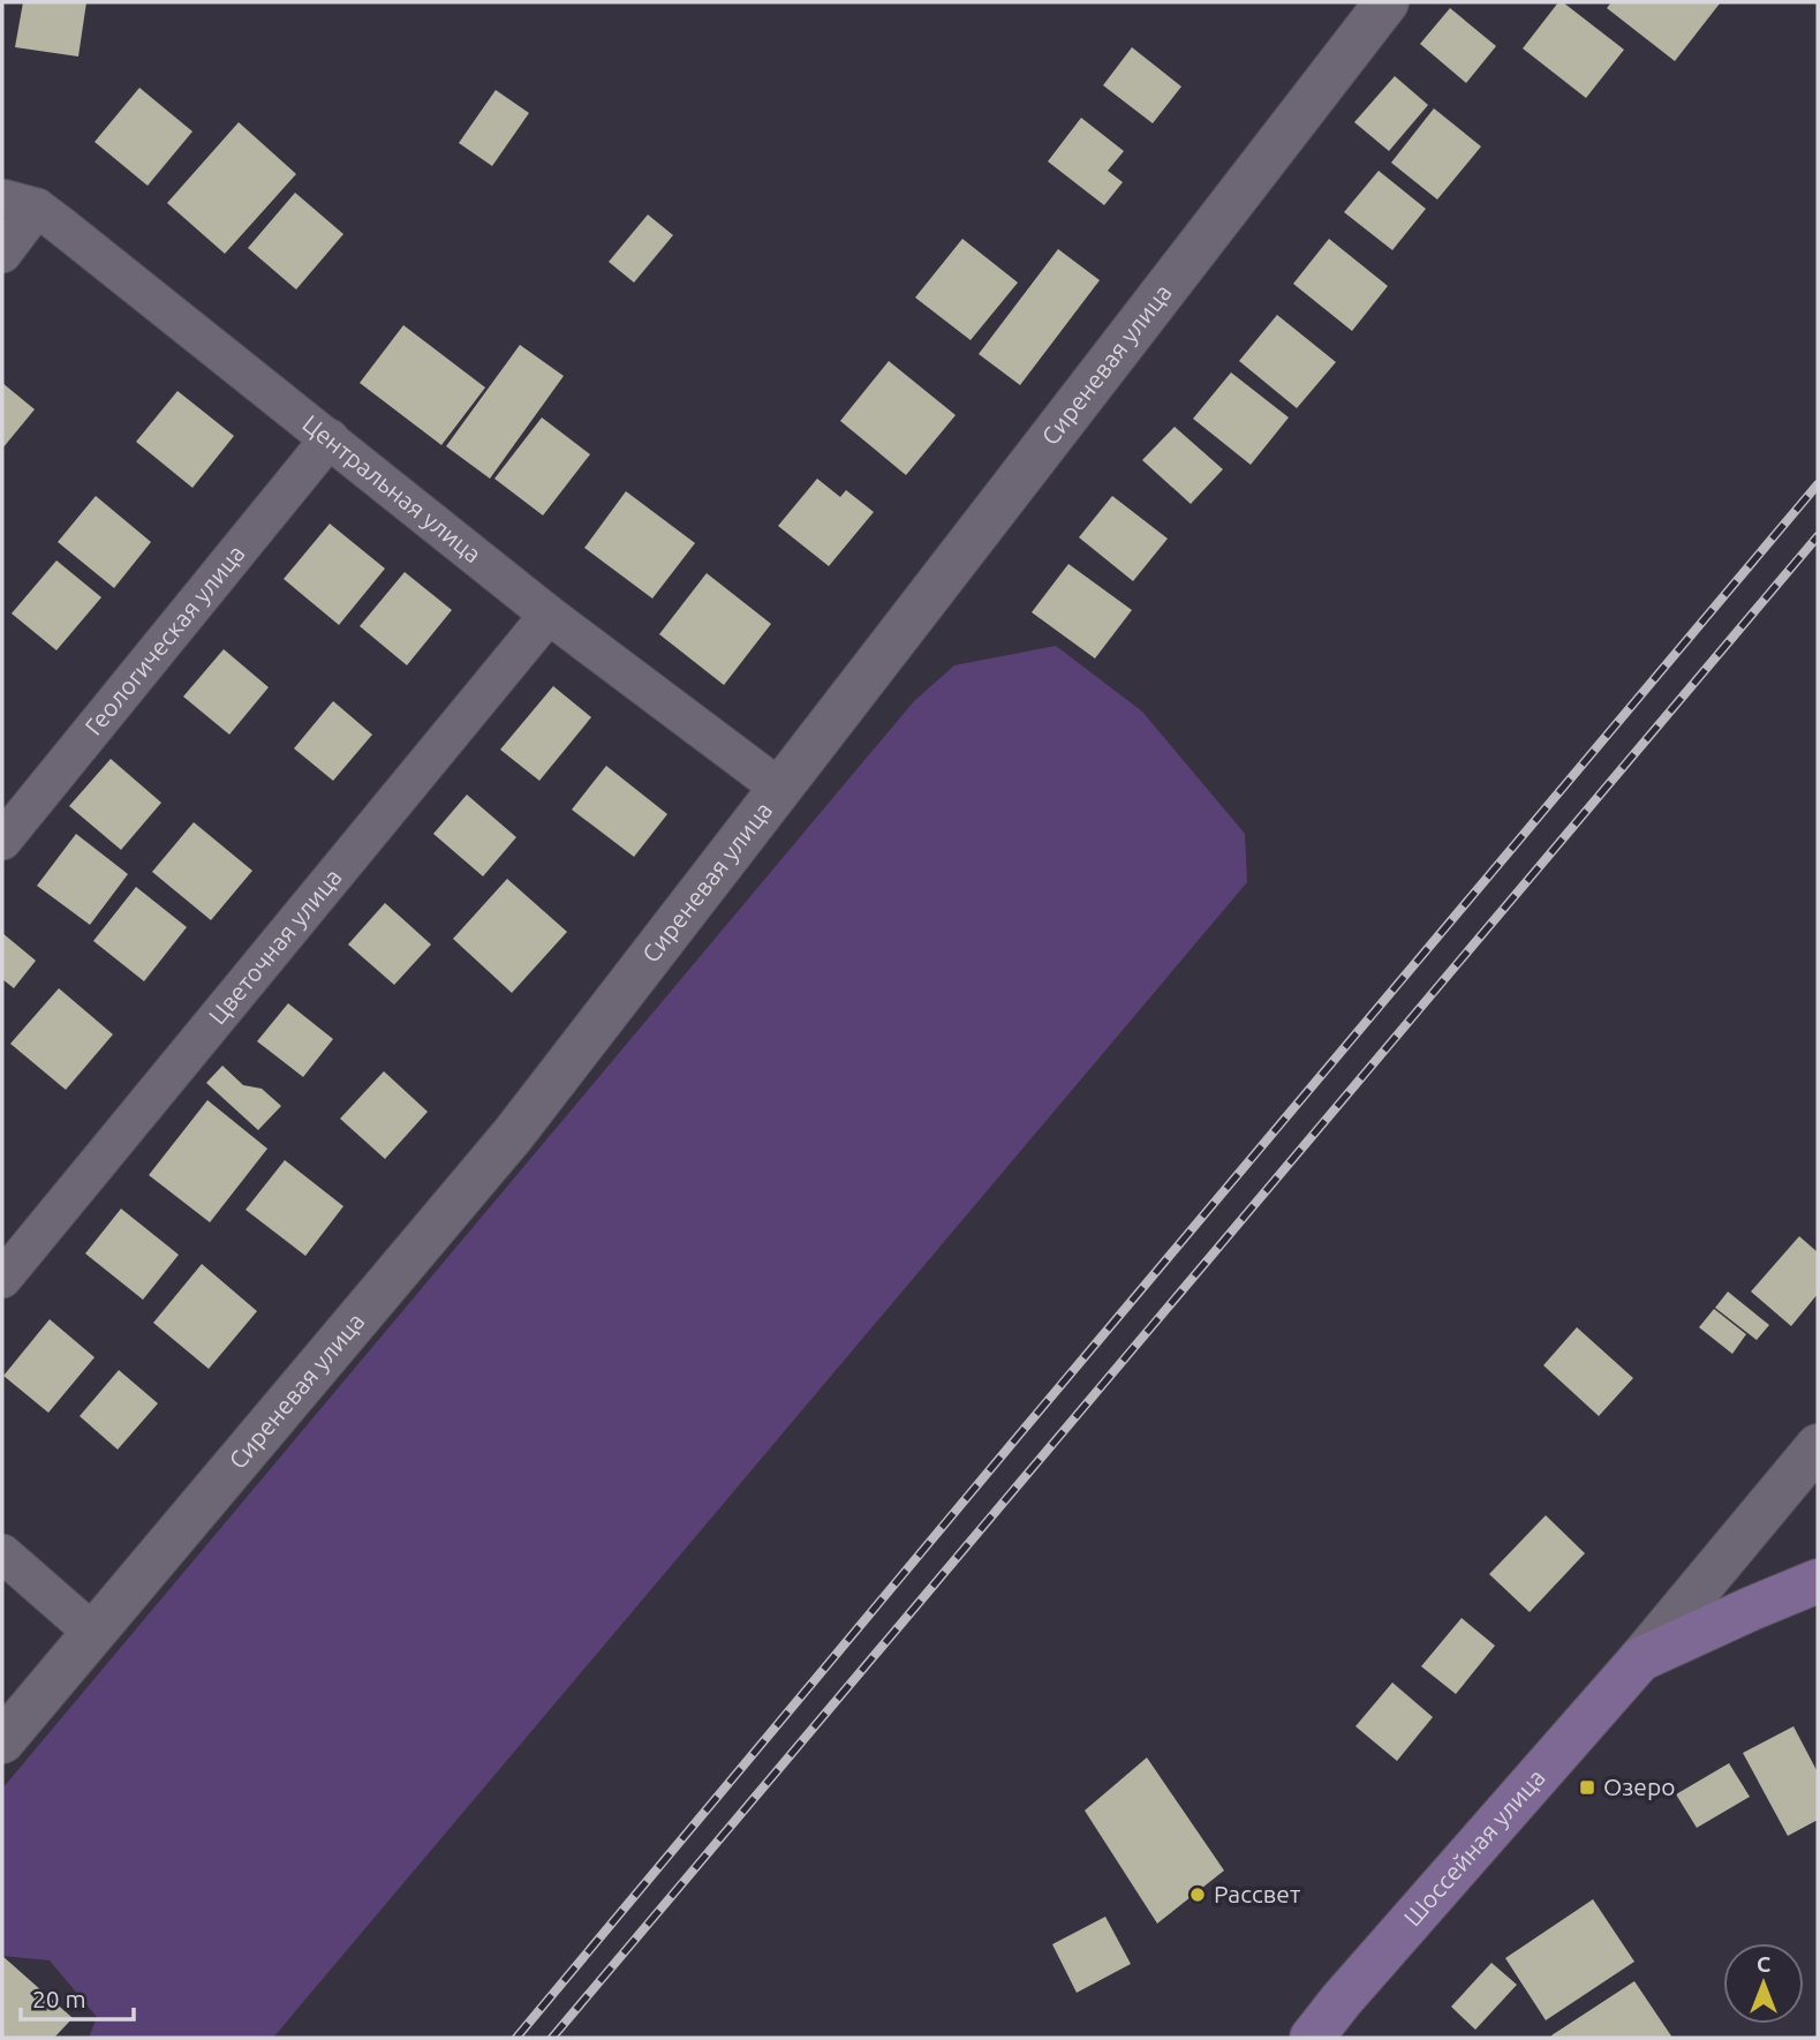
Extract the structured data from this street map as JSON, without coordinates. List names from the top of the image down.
{
  "streets": {
    "main road": ["Шоссейная улица"],
    "street": [
      "Сиреневая улица",
      "Центральная улица",
      "Геологическая улица",
      "Цветочная улица"
    ]
  },
  "crossings": [
    ["Сиреневая улица", "Центральная улица"],
    ["Центральная улица", "Геологическая улица"],
    ["Центральная улица", "Цветочная улица"]
  ],
  "places": {
    "transit": ["Озеро"],
    "other": ["Рассвет"]
  },
  "scale_bar": "20 m",
  "north": "top"
}
